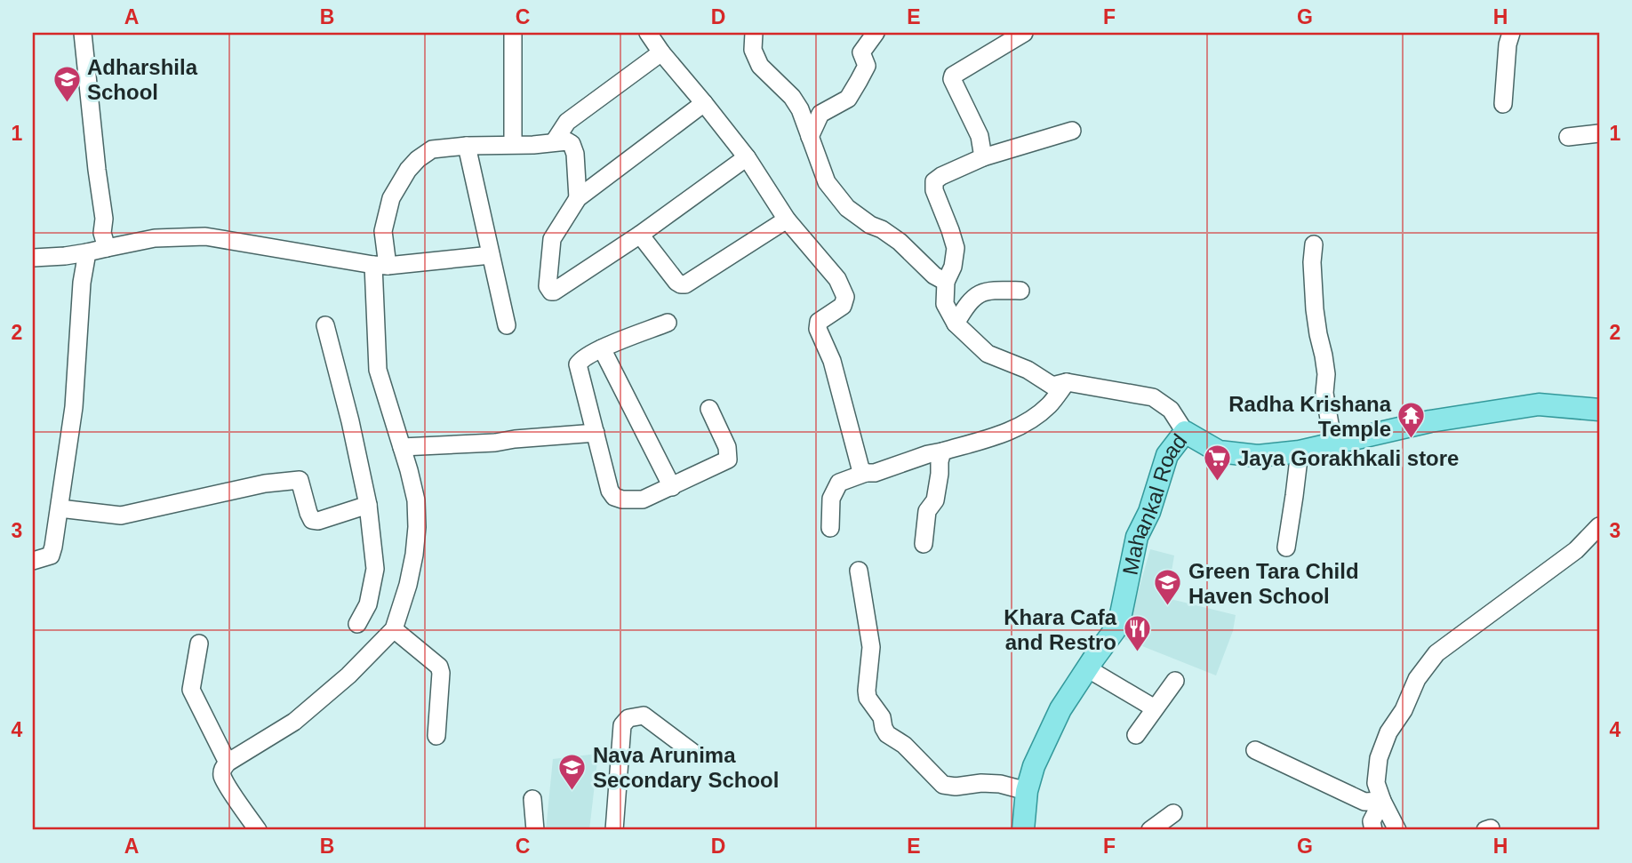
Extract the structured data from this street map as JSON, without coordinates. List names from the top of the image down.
{
  "streets": {
    "main road": ["Mahankal Road"]
  },
  "places": {
    "school or university": ["Adharshila School", "Green Tara Child Haven School", "Nava Arunima Secondary School"],
    "temple": ["Radha Krishana Temple"],
    "supermarket": ["Jaya Gorakhkali store"],
    "restaurant": ["Khara Cafa and Restro"]
  },
  "grid": {
    "columns": [
      "A",
      "B",
      "C",
      "D",
      "E",
      "F",
      "G",
      "H"
    ],
    "rows": [
      "1",
      "2",
      "3",
      "4"
    ]
  }
}
